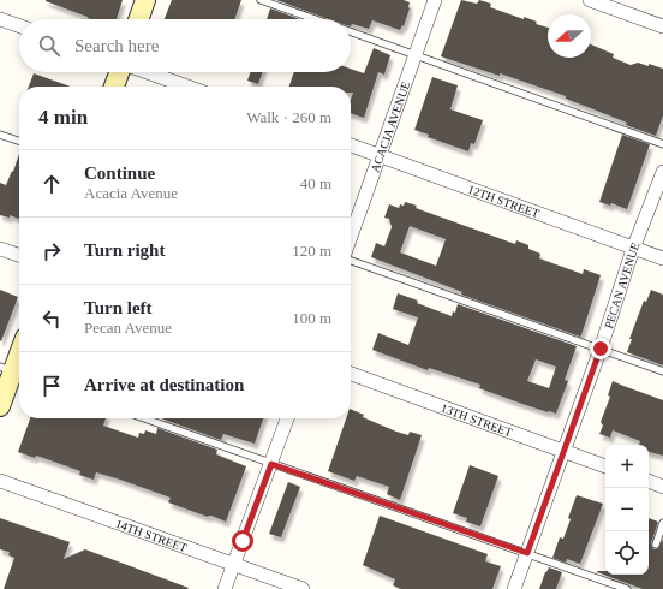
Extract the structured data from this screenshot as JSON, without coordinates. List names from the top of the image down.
{
  "streets": {
    "street": [
      "ACACIA AVENUE",
      "12TH STREET",
      "PECAN AVENUE",
      "13TH STREET",
      "14TH STREET"
    ]
  },
  "crossings": [
    ["ACACIA AVENUE", "12TH STREET"],
    ["12TH STREET", "PECAN AVENUE"],
    ["PECAN AVENUE", "13TH STREET"]
  ],
  "north": "left",
  "page": {
    "search": "Search here",
    "heading": ["4 min", "Walk · 260 m"],
    "list": [
      ["Continue", "Acacia Avenue", "40 m"],
      ["Turn right", "120 m"],
      ["Turn left", "Pecan Avenue", "100 m"],
      "Arrive at destination"
    ],
    "map_buttons": ["+", "−"]
  }
}
